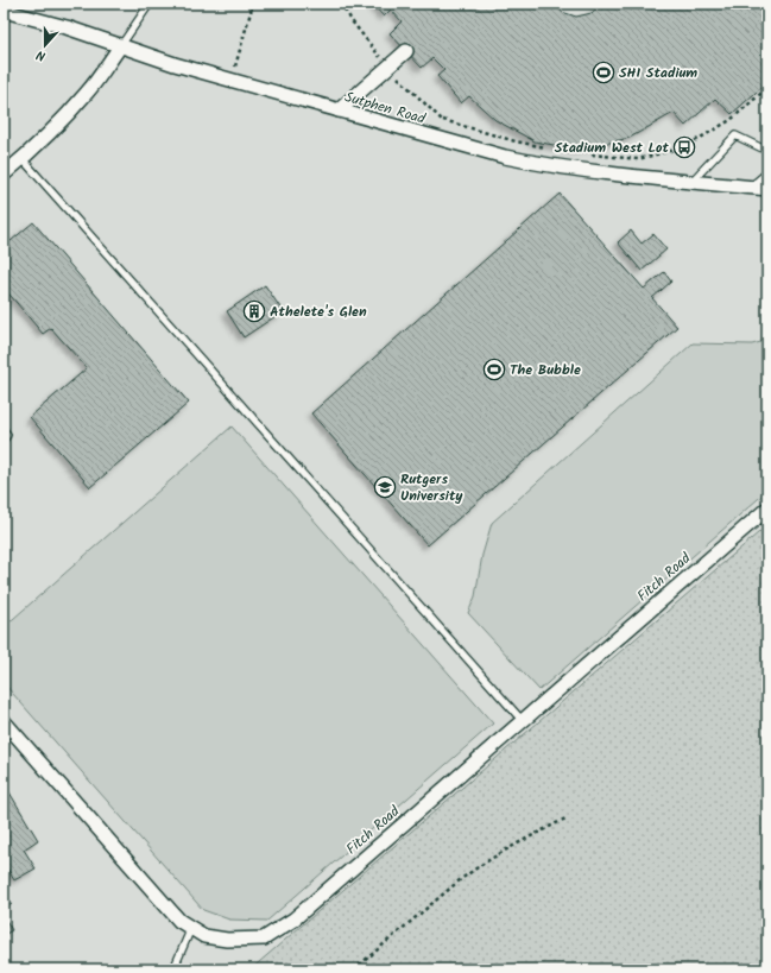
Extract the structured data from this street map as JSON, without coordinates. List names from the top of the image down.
{
  "streets": {
    "street": ["Sutphen Road", "Fitch Road"]
  },
  "places": {
    "sports": ["SHI Stadium", "The Bubble"],
    "bus stop": ["Stadium West Lot"],
    "building": ["Athelete's Glen"],
    "school or university": ["Rutgers University"]
  },
  "north": "bottom"
}
